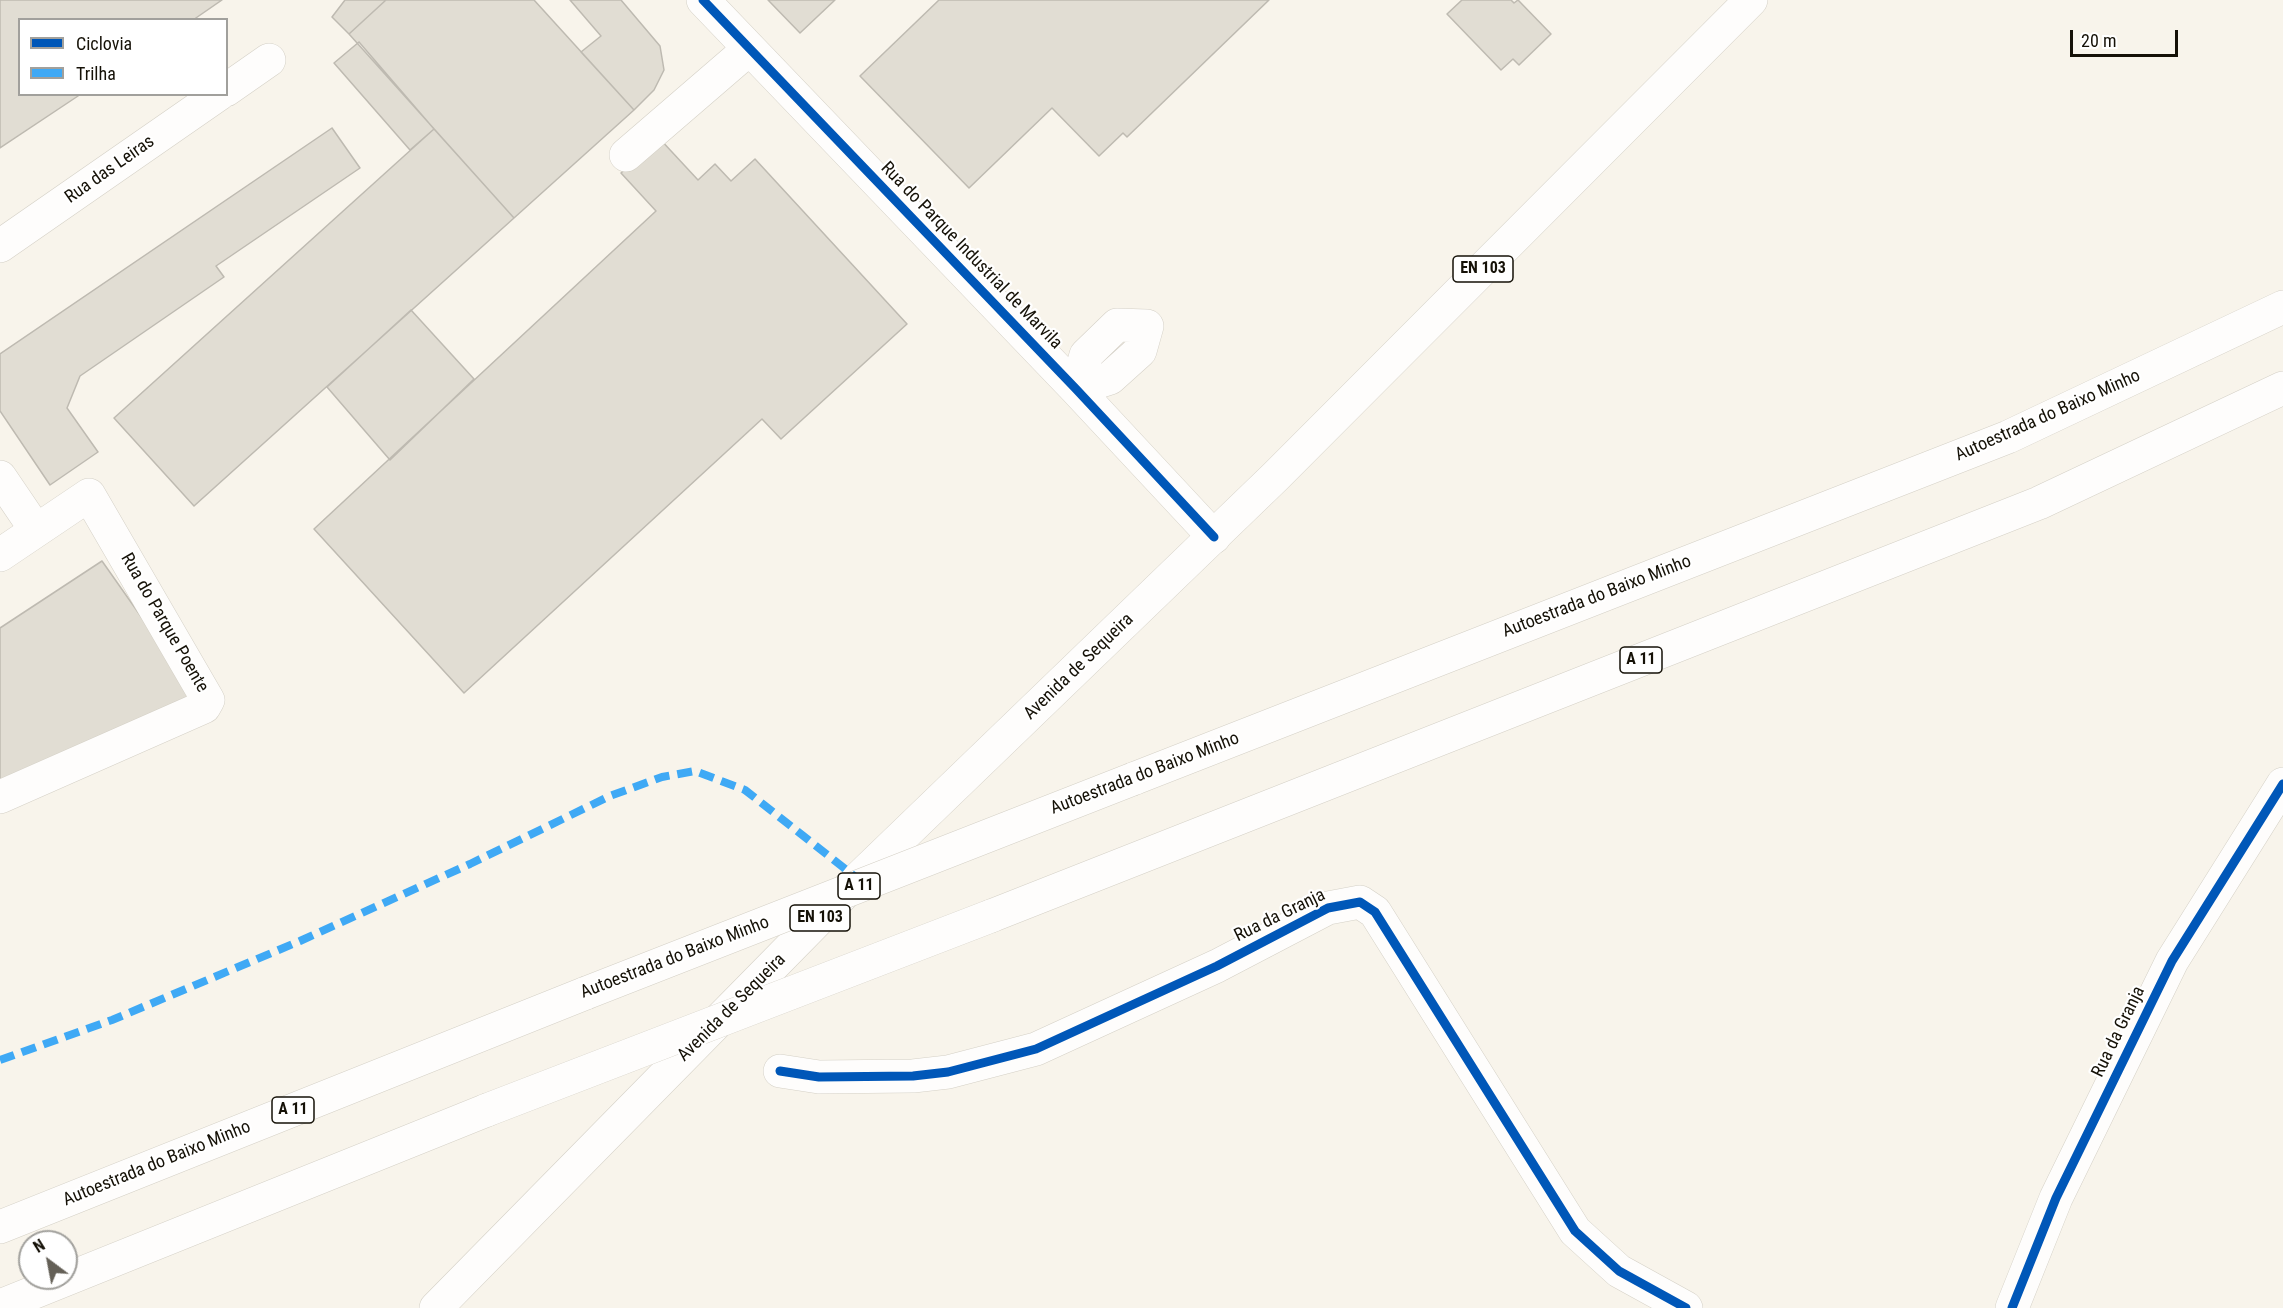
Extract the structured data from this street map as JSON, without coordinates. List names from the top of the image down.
{
  "streets": {
    "main road": [
      "Rua das Leiras",
      "Rua do Parque Industrial de Marvila",
      "EN 103",
      "Autoestrada do Baixo Minho",
      "Rua do Parque Poente",
      "A 11",
      "Avenida de Sequeira",
      "Rua da Granja"
    ]
  },
  "crossings": [
    ["Rua do Parque Industrial de Marvila", "EN 103"],
    ["Rua do Parque Industrial de Marvila", "Avenida de Sequeira"],
    ["EN 103", "Avenida de Sequeira"]
  ],
  "legend": ["Ciclovia", "Trilha"],
  "scale_bar": "20 m",
  "north": "top left"
}
